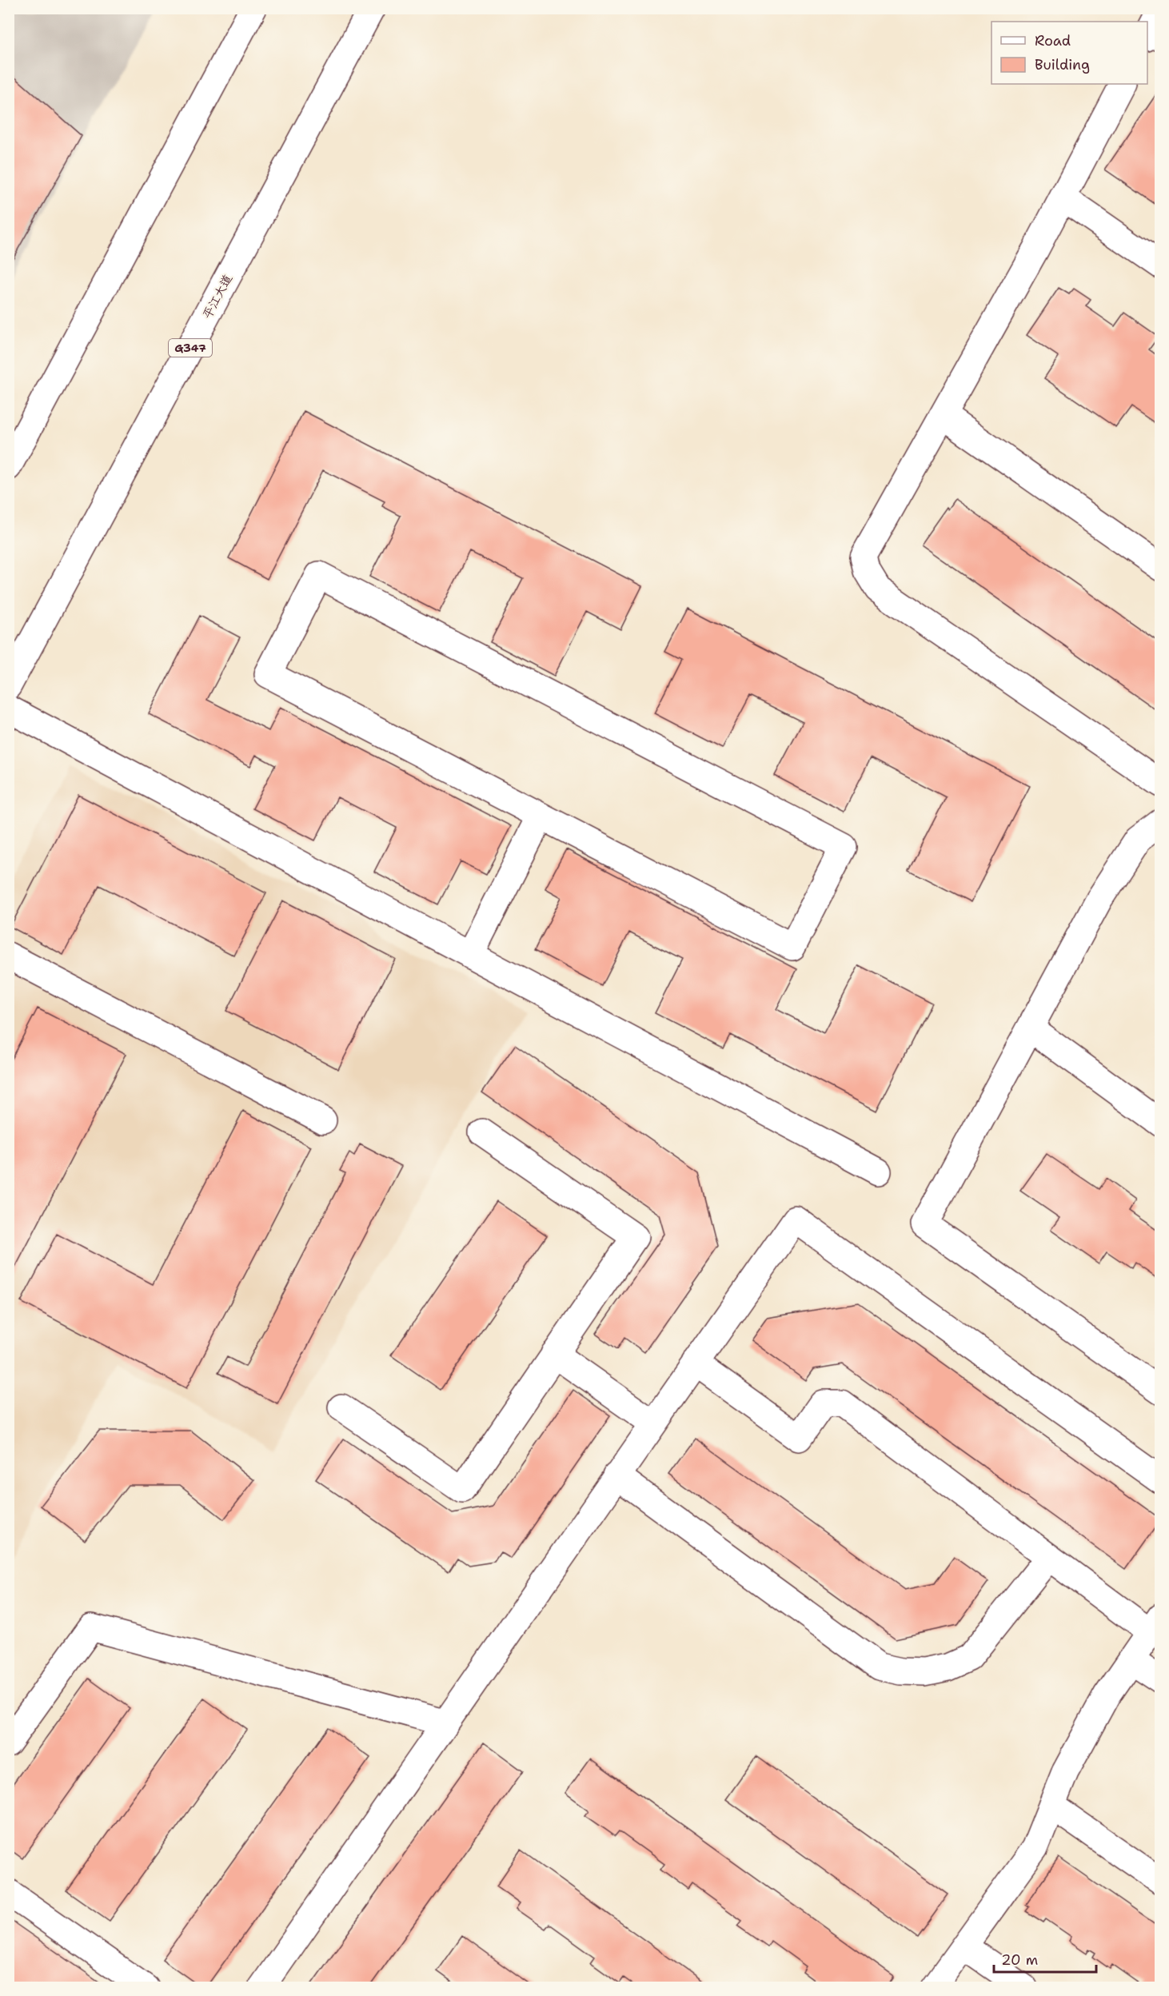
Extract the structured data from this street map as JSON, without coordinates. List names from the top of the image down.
{
  "streets": {
    "main road": ["平江大道", "G347"]
  },
  "legend": ["Road", "Building"],
  "scale_bar": "20 m"
}
